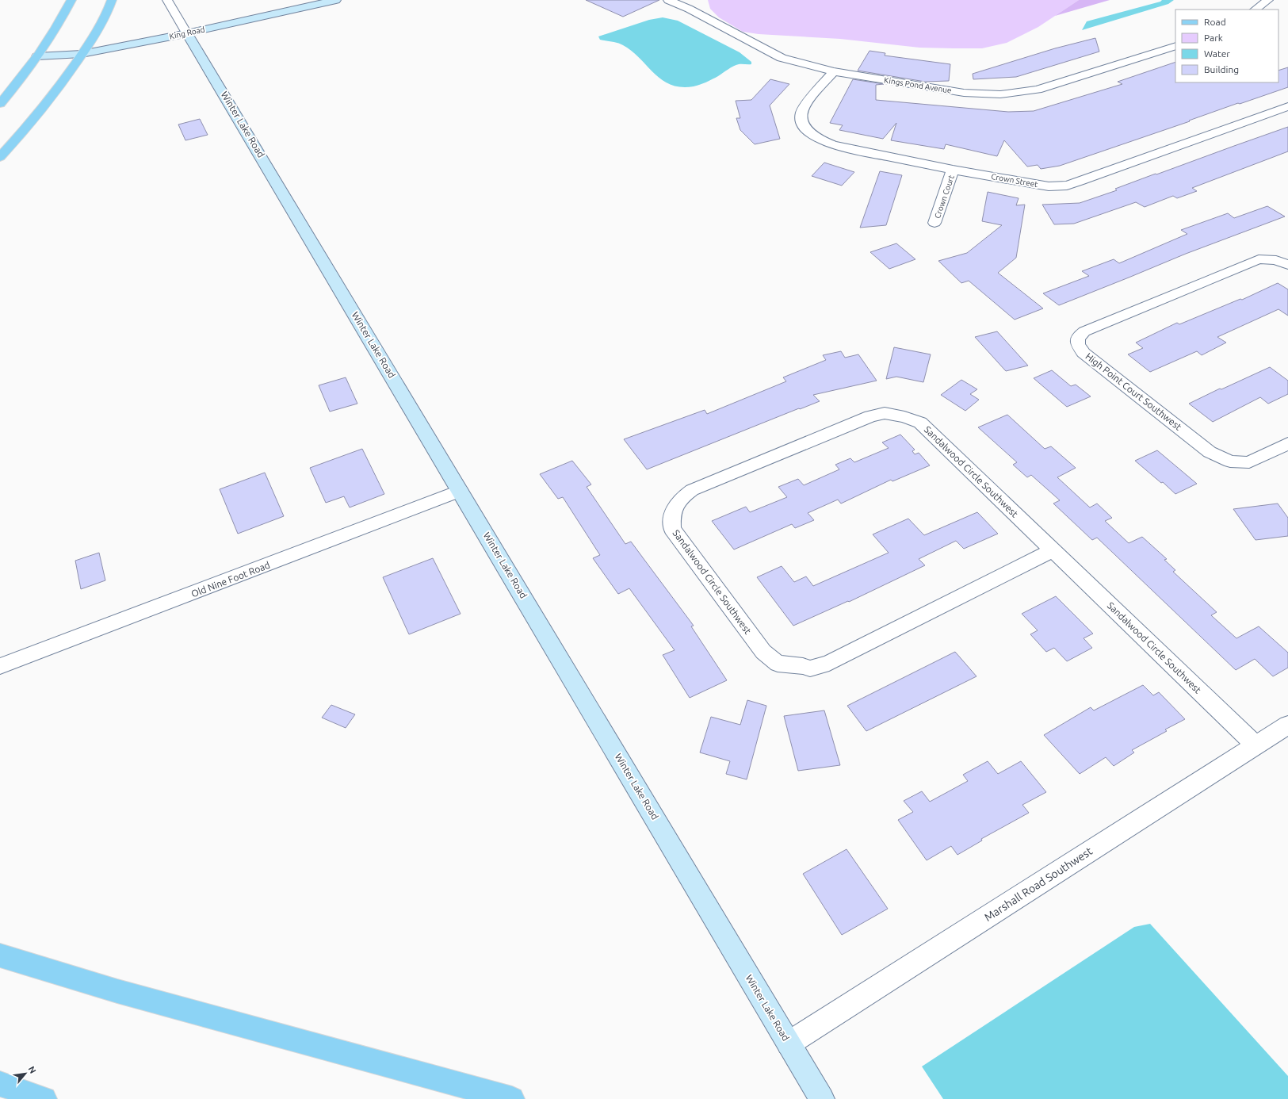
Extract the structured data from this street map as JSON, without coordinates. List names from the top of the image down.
{
  "streets": {
    "street": [
      "King Road",
      "Kings Pond Avenue",
      "Winter Lake Road",
      "Crown Street",
      "Crown Court",
      "High Point Court Southwest",
      "Sandalwood Circle Southwest",
      "Old Nine Foot Road",
      "Marshall Road Southwest"
    ]
  },
  "crossings": [
    ["King Road", "Winter Lake Road"],
    ["Kings Pond Avenue", "Crown Street"],
    ["Winter Lake Road", "Old Nine Foot Road"],
    ["Winter Lake Road", "Marshall Road Southwest"],
    ["Crown Street", "Crown Court"],
    ["Sandalwood Circle Southwest", "Marshall Road Southwest"]
  ],
  "legend": [
    "Road",
    "Park",
    "Water",
    "Building"
  ],
  "north": "top right"
}
